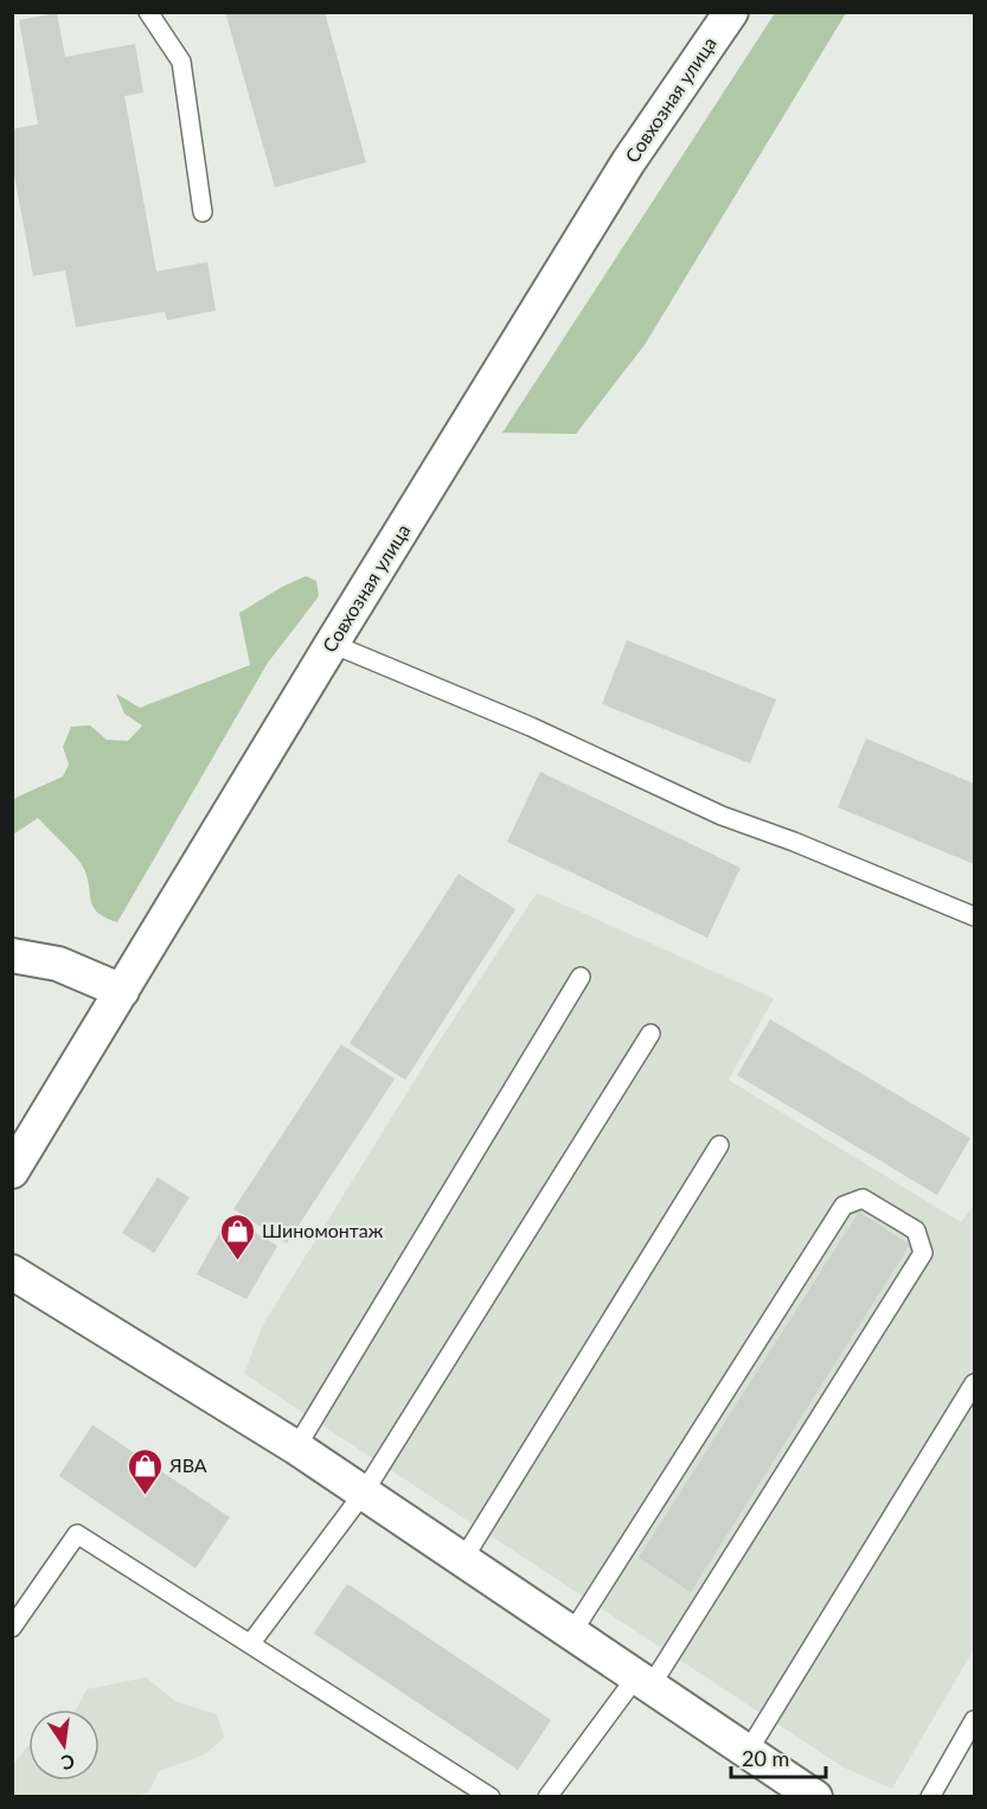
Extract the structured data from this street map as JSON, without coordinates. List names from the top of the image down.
{
  "streets": {
    "street": ["Совхозная улица"]
  },
  "places": {
    "shop": ["Шиномонтаж", "ЯВА"]
  },
  "scale_bar": "20 m",
  "north": "bottom"
}
